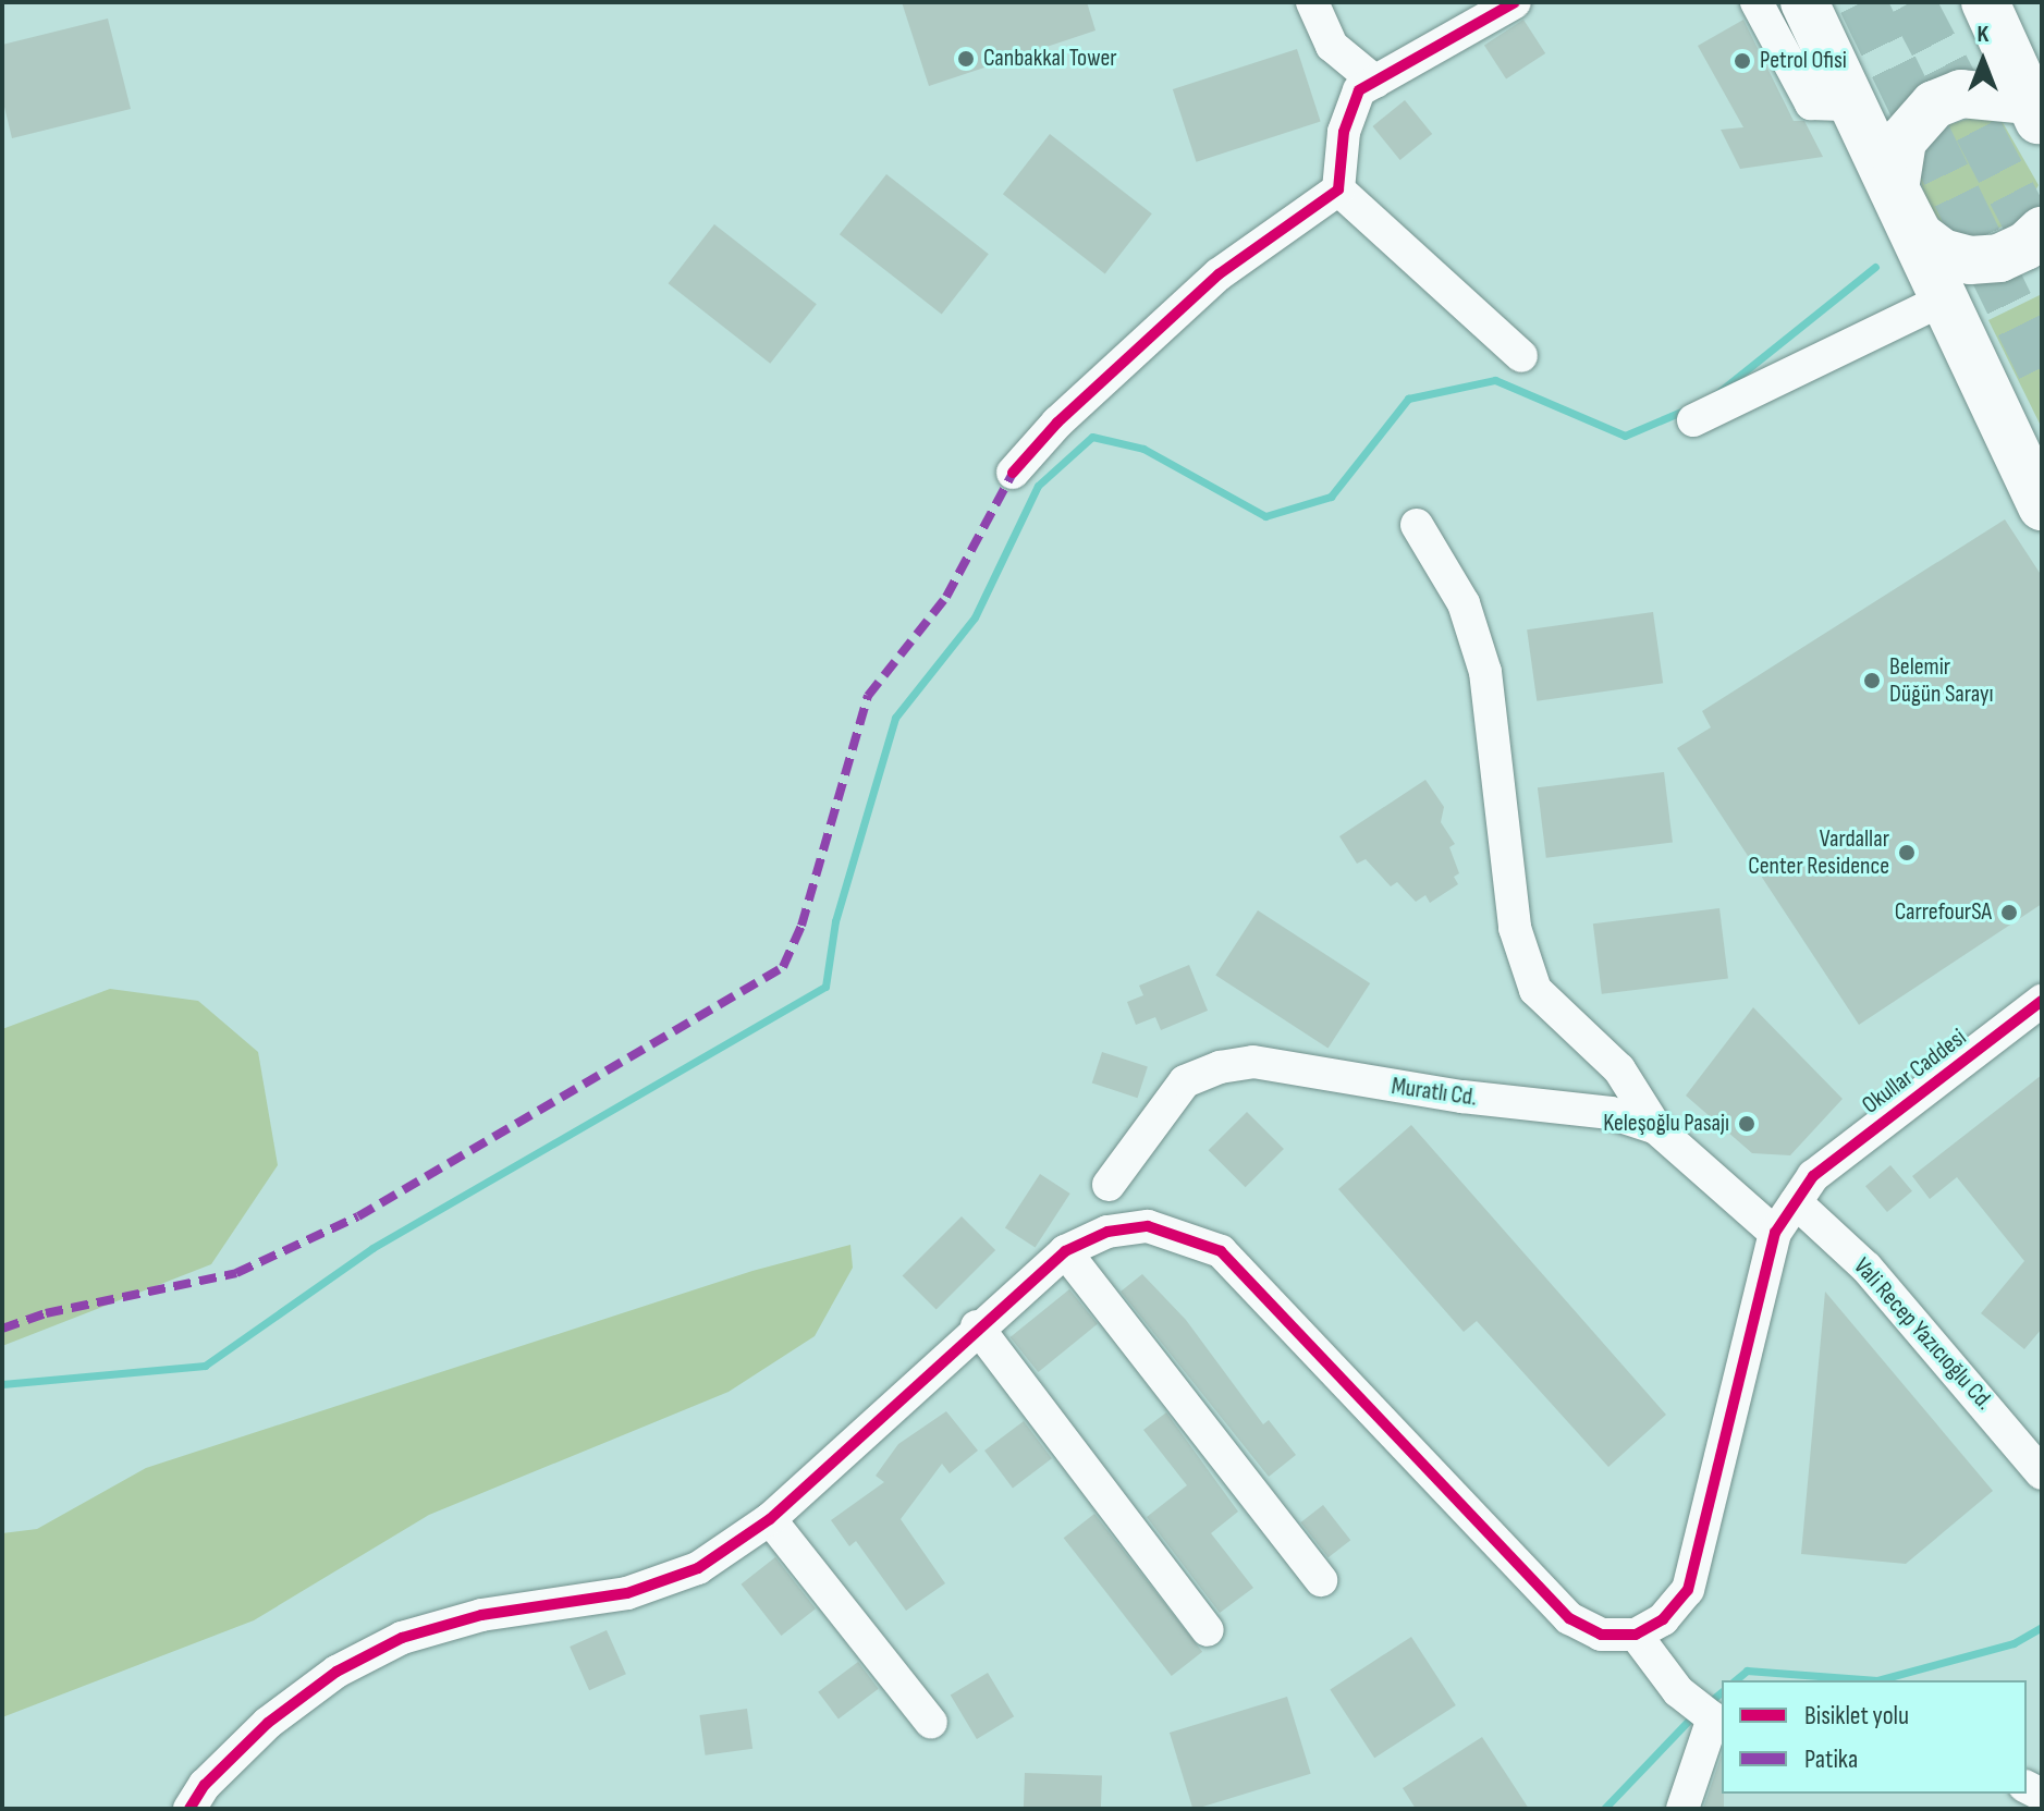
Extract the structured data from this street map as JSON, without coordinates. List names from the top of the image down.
{
  "streets": {
    "street": ["Okullar Caddesi", "Muratlı Cd.", "Vali Recep Yazıcıoğlu Cd."]
  },
  "crossings": [
    ["Okullar Caddesi", "Muratlı Cd."],
    ["Okullar Caddesi", "Vali Recep Yazıcıoğlu Cd."]
  ],
  "places": [
    "Canbakkal Tower",
    "Petrol Ofisi",
    "Belemir Düğün Sarayı",
    "Vardallar Center Residence",
    "CarrefourSA",
    "Keleşoğlu Pasajı"
  ],
  "legend": ["Bisiklet yolu", "Patika"],
  "north": "top"
}
